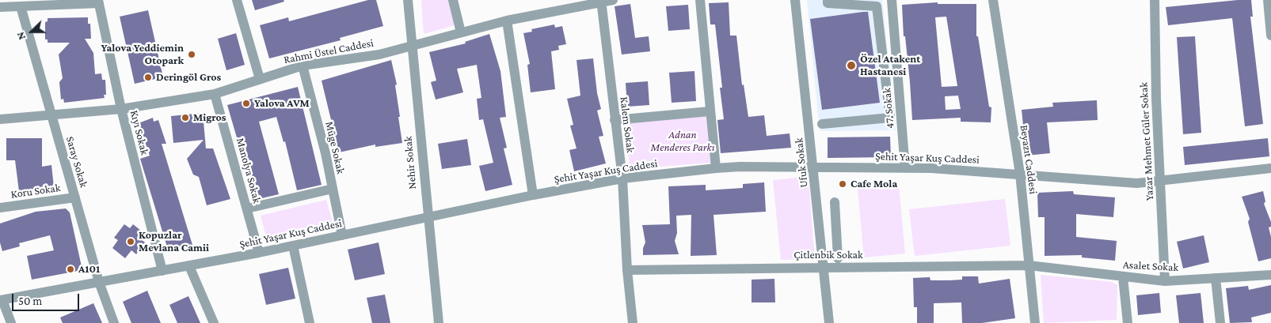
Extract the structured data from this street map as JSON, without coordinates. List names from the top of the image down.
{
  "streets": {
    "street": [
      "Rahmi Üstel Caddesi",
      "47. Sokak",
      "Kalem Sokak",
      "Kıyı Sokak",
      "Yazar Mehmet Güler Sokak",
      "Müge Sokak",
      "Şehit Yaşar Kuş Caddesi",
      "Beyazıt Caddesi",
      "Saray Sokak",
      "Nehir Sokak",
      "Ufuk Sokak",
      "Manolya Sokak",
      "Koru Sokak",
      "Çitlenbik Sokak",
      "Asalet Sokak"
    ]
  },
  "crossings": [
    ["Rahmi Üstel Caddesi", "Kalem Sokak"],
    ["Rahmi Üstel Caddesi", "Kıyı Sokak"],
    ["Rahmi Üstel Caddesi", "Müge Sokak"],
    ["Rahmi Üstel Caddesi", "Saray Sokak"],
    ["Rahmi Üstel Caddesi", "Nehir Sokak"],
    ["Rahmi Üstel Caddesi", "Manolya Sokak"],
    ["47. Sokak", "Şehit Yaşar Kuş Caddesi"],
    ["Kalem Sokak", "Şehit Yaşar Kuş Caddesi"],
    ["Kalem Sokak", "Çitlenbik Sokak"],
    ["Kıyı Sokak", "Şehit Yaşar Kuş Caddesi"],
    ["Yazar Mehmet Güler Sokak", "Şehit Yaşar Kuş Caddesi"],
    ["Yazar Mehmet Güler Sokak", "Asalet Sokak"],
    ["Müge Sokak", "Şehit Yaşar Kuş Caddesi"],
    ["Şehit Yaşar Kuş Caddesi", "Beyazıt Caddesi"],
    ["Şehit Yaşar Kuş Caddesi", "Saray Sokak"],
    ["Şehit Yaşar Kuş Caddesi", "Nehir Sokak"],
    ["Şehit Yaşar Kuş Caddesi", "Ufuk Sokak"],
    ["Şehit Yaşar Kuş Caddesi", "Manolya Sokak"],
    ["Beyazıt Caddesi", "Çitlenbik Sokak"],
    ["Beyazıt Caddesi", "Asalet Sokak"],
    ["Saray Sokak", "Koru Sokak"],
    ["Ufuk Sokak", "Çitlenbik Sokak"],
    ["Çitlenbik Sokak", "Asalet Sokak"]
  ],
  "parks": ["Adnan Menderes Parkı"],
  "places": [
    "Yalova Yeddiemin Otopark",
    "Özel Atakent Hastanesi",
    "Deringöl Gros",
    "Yalova AVM",
    "Migros",
    "Cafe Mola",
    "Kopuzlar Mevlana Camii",
    "A101"
  ],
  "scale_bar": "50 m",
  "north": "left"
}
